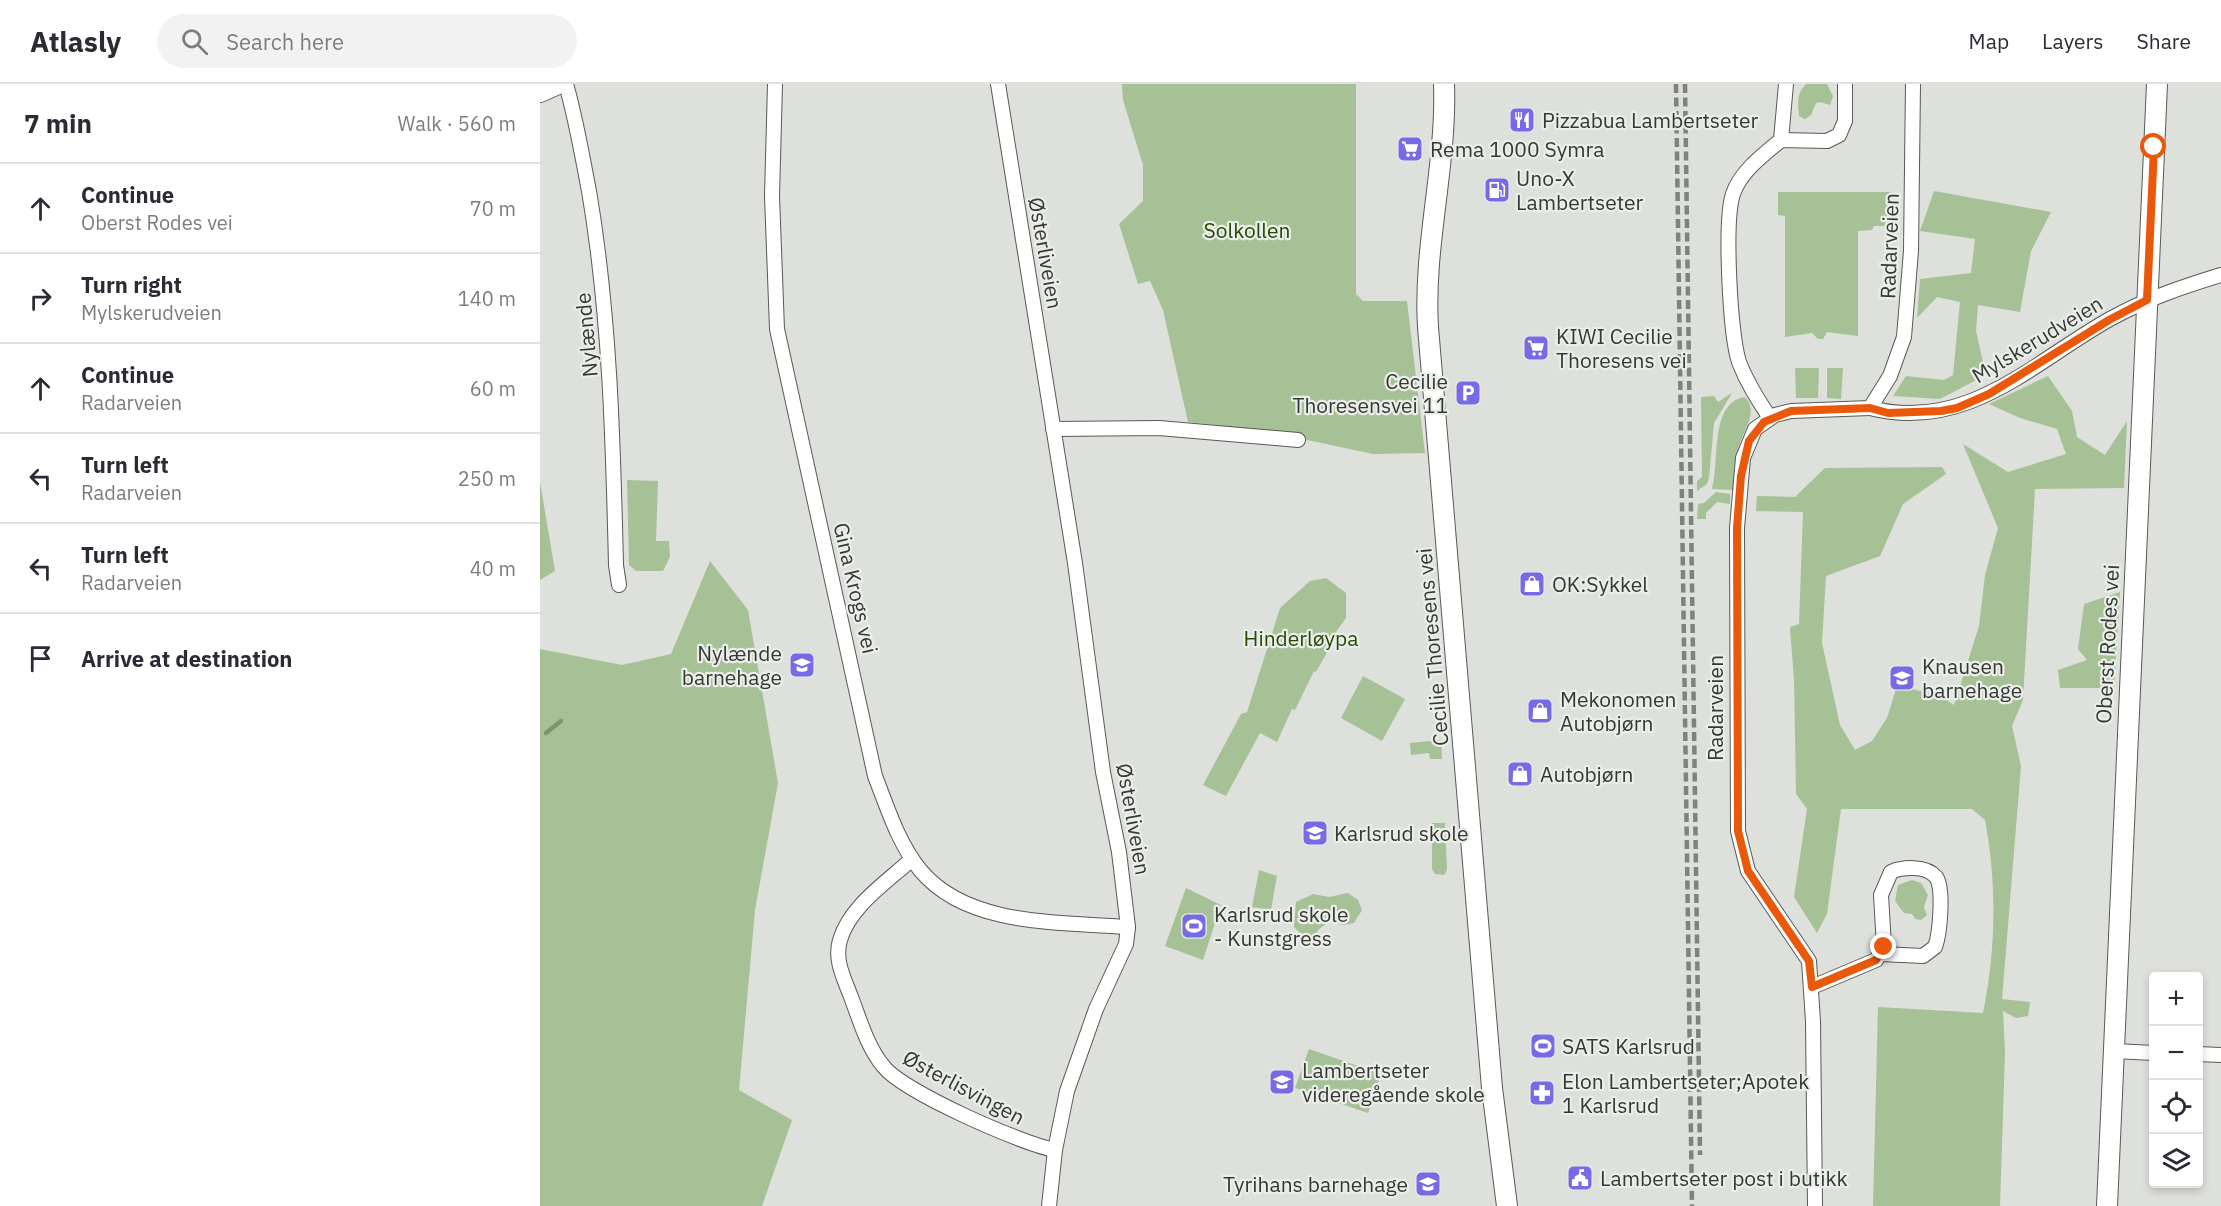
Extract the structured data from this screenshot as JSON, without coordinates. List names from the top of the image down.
{
  "streets": {
    "street": [
      "Radarveien",
      "Østerliveien",
      "Nylænde",
      "Mylskerudveien",
      "Gina Krogs vei",
      "Oberst Rodes vei",
      "Cecilie Thoresens vei",
      "Østerlisvingen"
    ]
  },
  "crossings": [
    ["Radarveien", "Mylskerudveien"],
    ["Østerliveien", "Gina Krogs vei"],
    ["Østerliveien", "Østerlisvingen"],
    ["Mylskerudveien", "Oberst Rodes vei"],
    ["Gina Krogs vei", "Østerlisvingen"]
  ],
  "parks": ["Solkollen", "Hinderløypa"],
  "places": {
    "restaurant": ["Pizzabua Lambertseter"],
    "supermarket": ["Rema 1000 Symra", "KIWI Cecilie Thoresens vei"],
    "fuel station": ["Uno-X Lambertseter"],
    "parking": ["Cecilie Thoresensvei 11"],
    "shop": ["OK:Sykkel", "Mekonomen Autobjørn", "Autobjørn"],
    "school or university": [
      "Nylænde barnehage",
      "Knausen barnehage",
      "Karlsrud skole",
      "Lambertseter videregående skole",
      "Tyrihans barnehage"
    ],
    "sports": ["Karlsrud skole - Kunstgress", "SATS Karlsrud"],
    "pharmacy": ["Elon Lambertseter;Apotek 1 Karlsrud"],
    "public building": ["Lambertseter post i butikk"]
  },
  "page": {
    "header": "Atlasly",
    "search": "Search here",
    "nav": ["Map", "Layers", "Share"],
    "heading": ["7 min", "Walk · 560 m"],
    "list": [
      ["Continue", "Oberst Rodes vei", "70 m"],
      ["Turn right", "Mylskerudveien", "140 m"],
      ["Continue", "Radarveien", "60 m"],
      ["Turn left", "Radarveien", "250 m"],
      ["Turn left", "Radarveien", "40 m"],
      "Arrive at destination"
    ],
    "map_buttons": ["+", "−"]
  }
}
